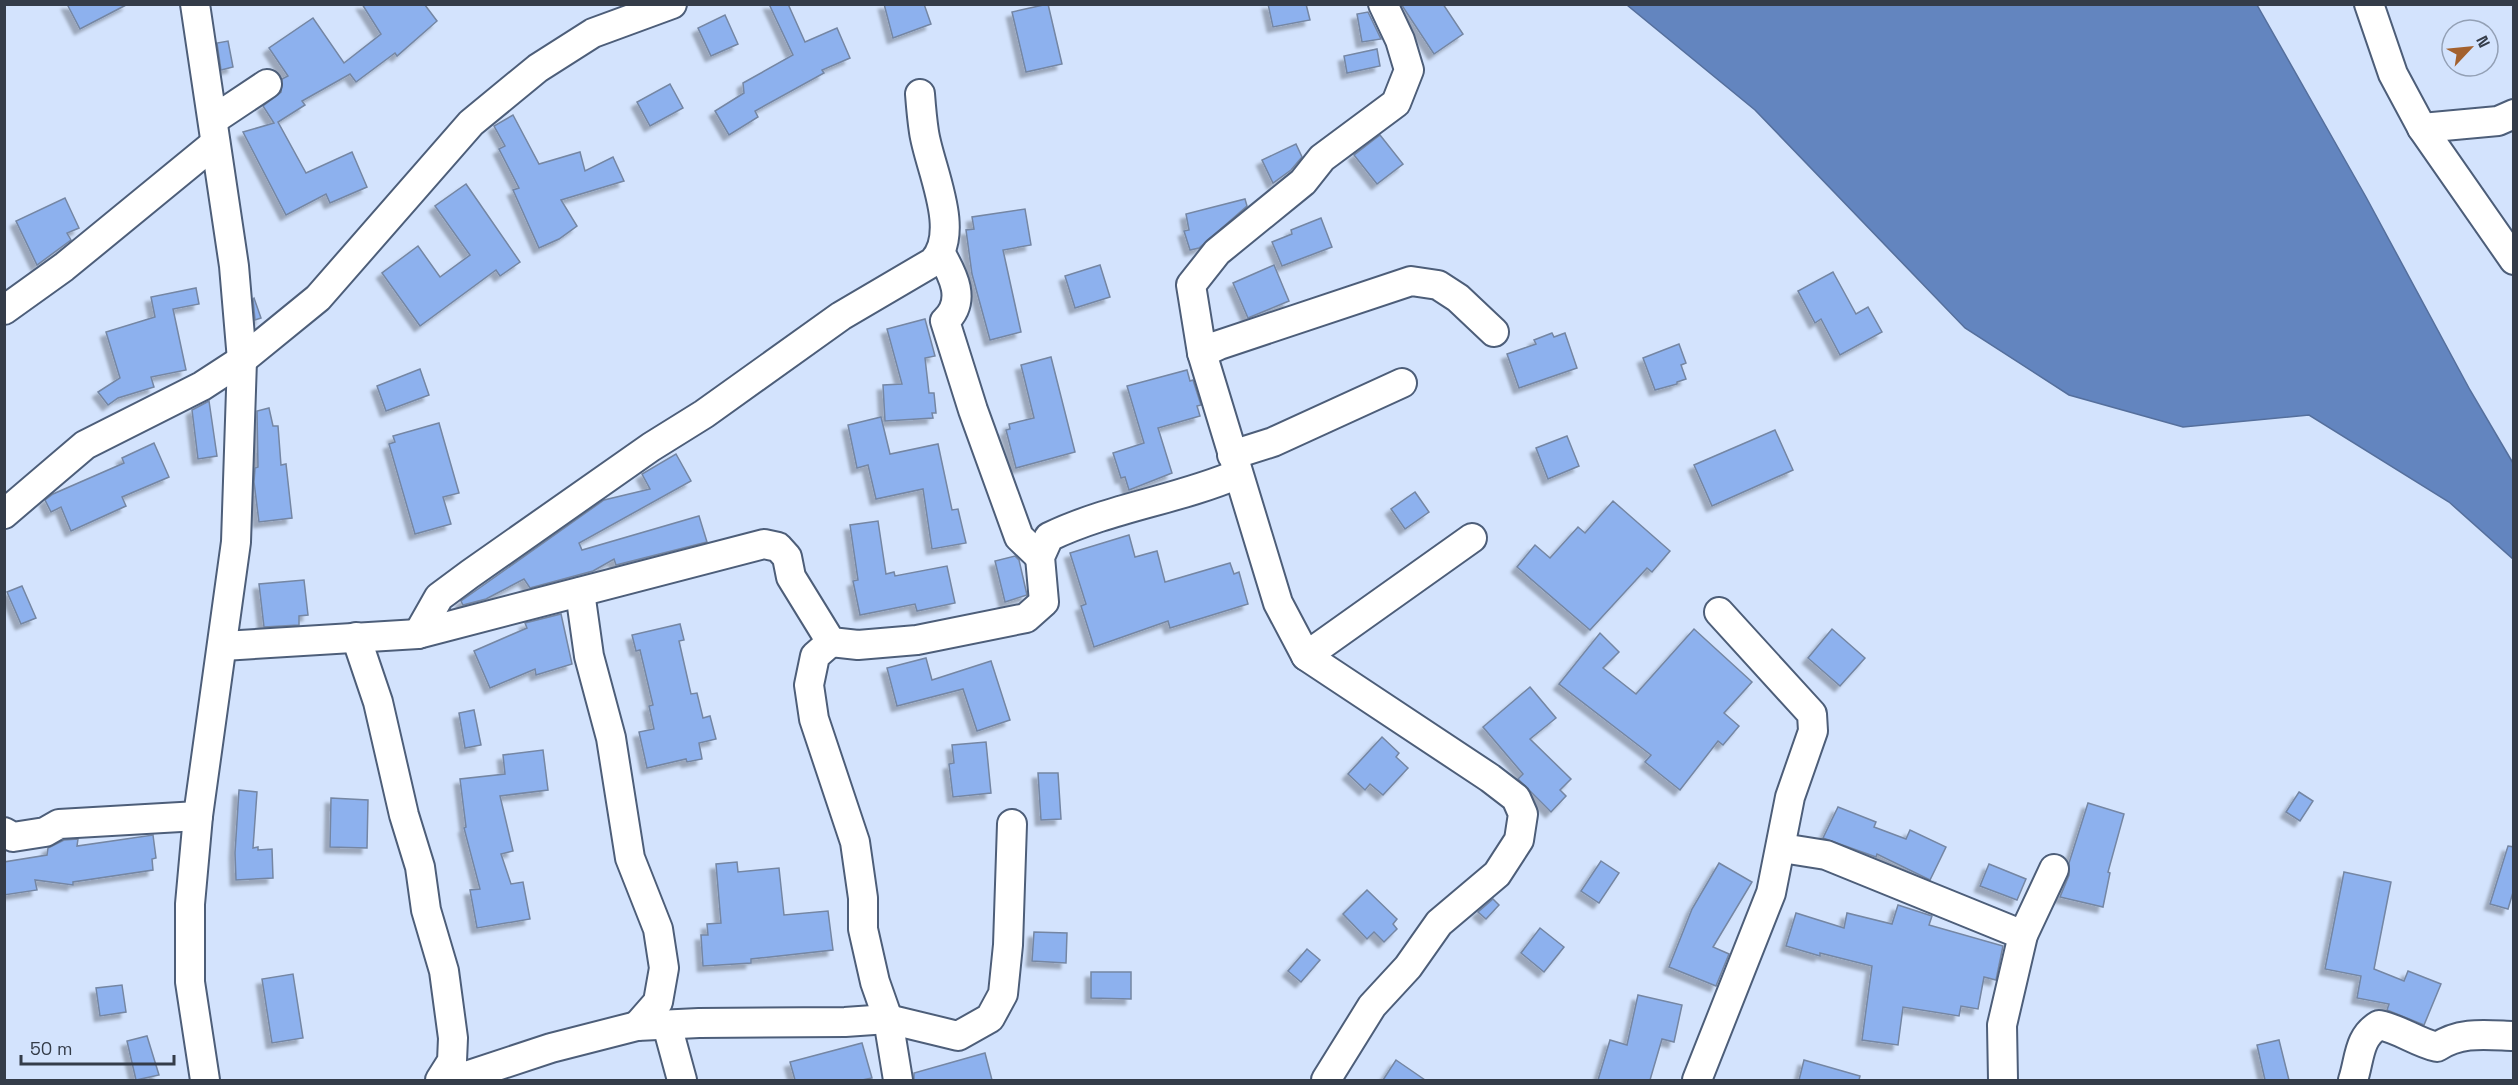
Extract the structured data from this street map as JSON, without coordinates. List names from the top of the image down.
{
  "scale_bar": "50 m",
  "north": "top right"
}
